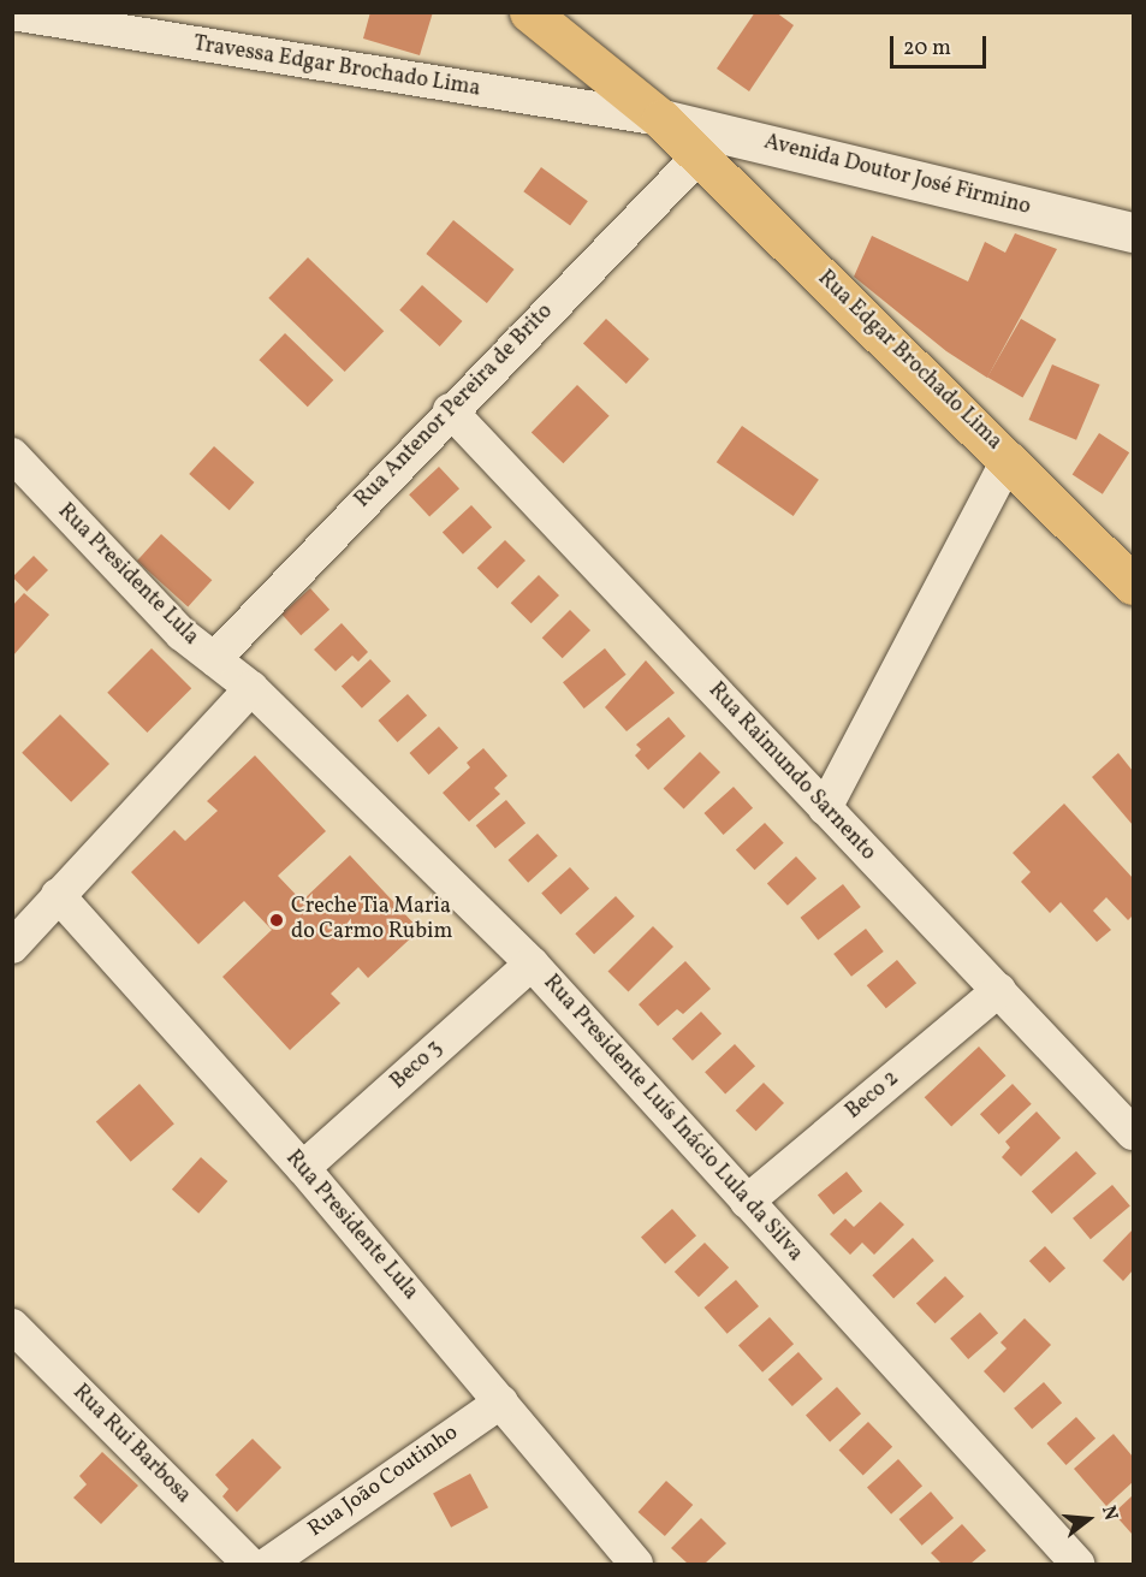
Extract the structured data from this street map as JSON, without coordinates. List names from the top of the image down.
{
  "streets": {
    "main road": ["Rua Edgar Brochado Lima"],
    "street": [
      "Travessa Edgar Brochado Lima",
      "Avenida Doutor José Firmino",
      "Rua Antenor Pereira de Brito",
      "Rua Presidente Lula",
      "Rua Raimundo Sarnento",
      "Beco 3",
      "Beco 2",
      "Rua Presidente Luís Inácio Lula da Silva",
      "Rua Rui Barbosa",
      "Rua João Coutinho"
    ]
  },
  "crossings": [
    ["Travessa Edgar Brochado Lima", "Avenida Doutor José Firmino"],
    ["Travessa Edgar Brochado Lima", "Rua Edgar Brochado Lima"],
    ["Travessa Edgar Brochado Lima", "Rua Antenor Pereira de Brito"],
    ["Avenida Doutor José Firmino", "Rua Edgar Brochado Lima"],
    ["Avenida Doutor José Firmino", "Rua Antenor Pereira de Brito"],
    ["Rua Edgar Brochado Lima", "Rua Antenor Pereira de Brito"],
    ["Rua Antenor Pereira de Brito", "Rua Presidente Lula"],
    ["Rua Antenor Pereira de Brito", "Rua Raimundo Sarnento"],
    ["Rua Presidente Lula", "Beco 3"],
    ["Rua Presidente Lula", "Rua Presidente Luís Inácio Lula da Silva"],
    ["Rua Presidente Lula", "Rua João Coutinho"],
    ["Rua Raimundo Sarnento", "Beco 2"],
    ["Beco 3", "Rua Presidente Luís Inácio Lula da Silva"],
    ["Beco 2", "Rua Presidente Luís Inácio Lula da Silva"]
  ],
  "places": ["Creche Tia Maria do Carmo Rubim"],
  "scale_bar": "20 m",
  "north": "right"
}
